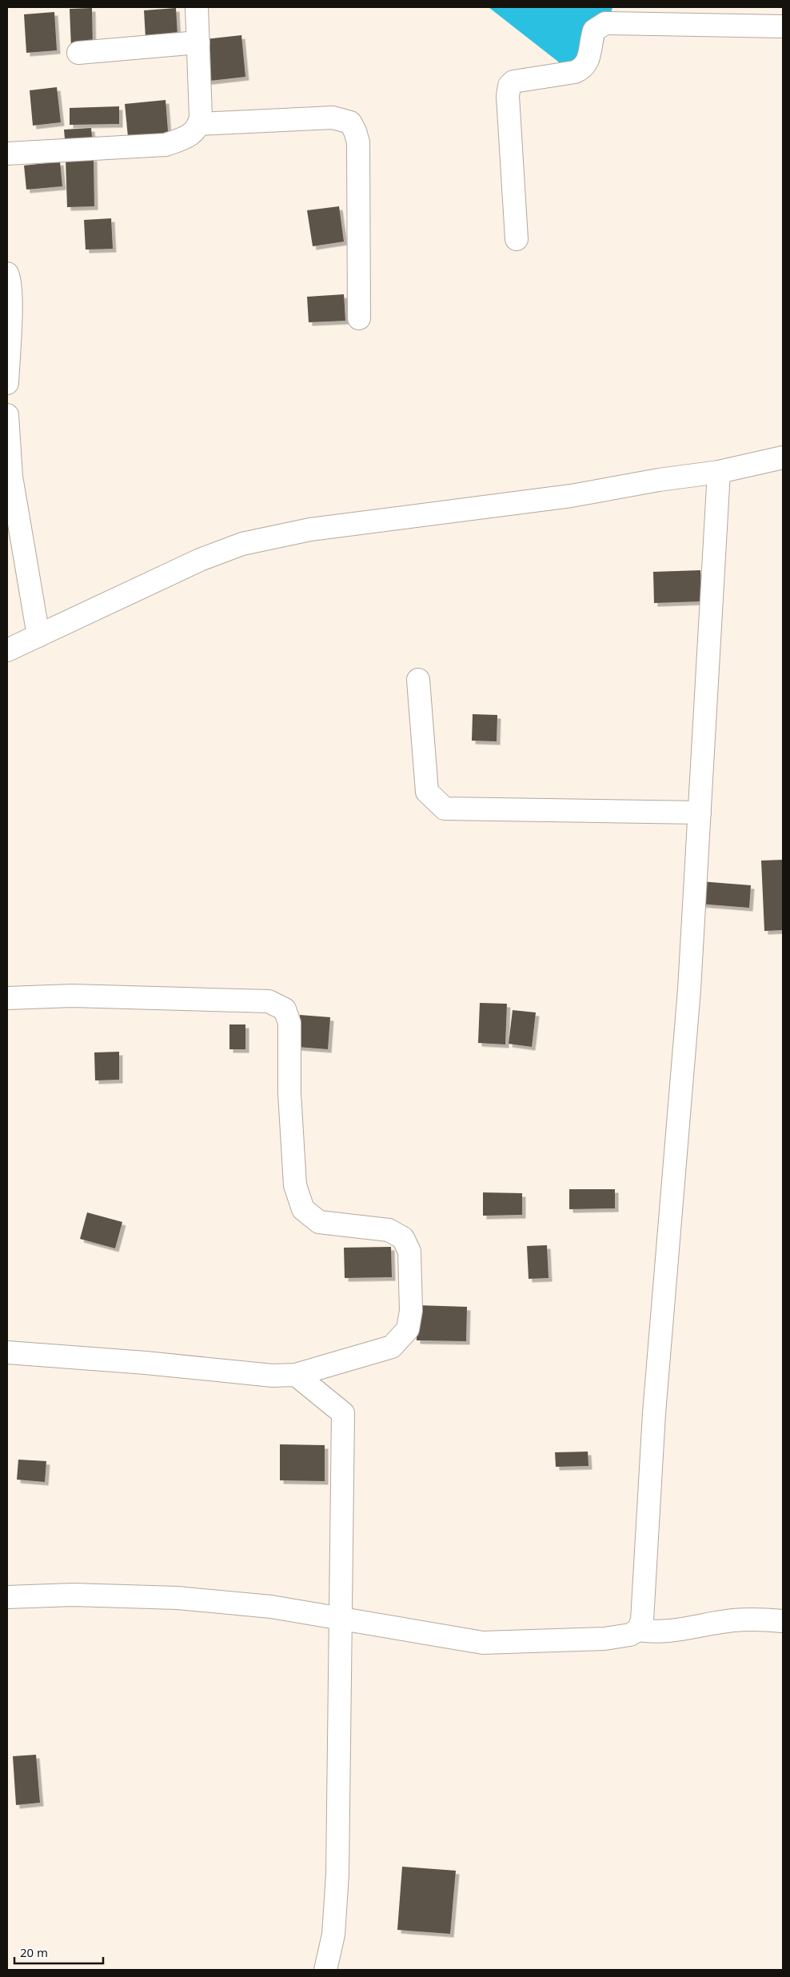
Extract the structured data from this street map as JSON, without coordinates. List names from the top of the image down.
{
  "scale_bar": "20 m"
}
